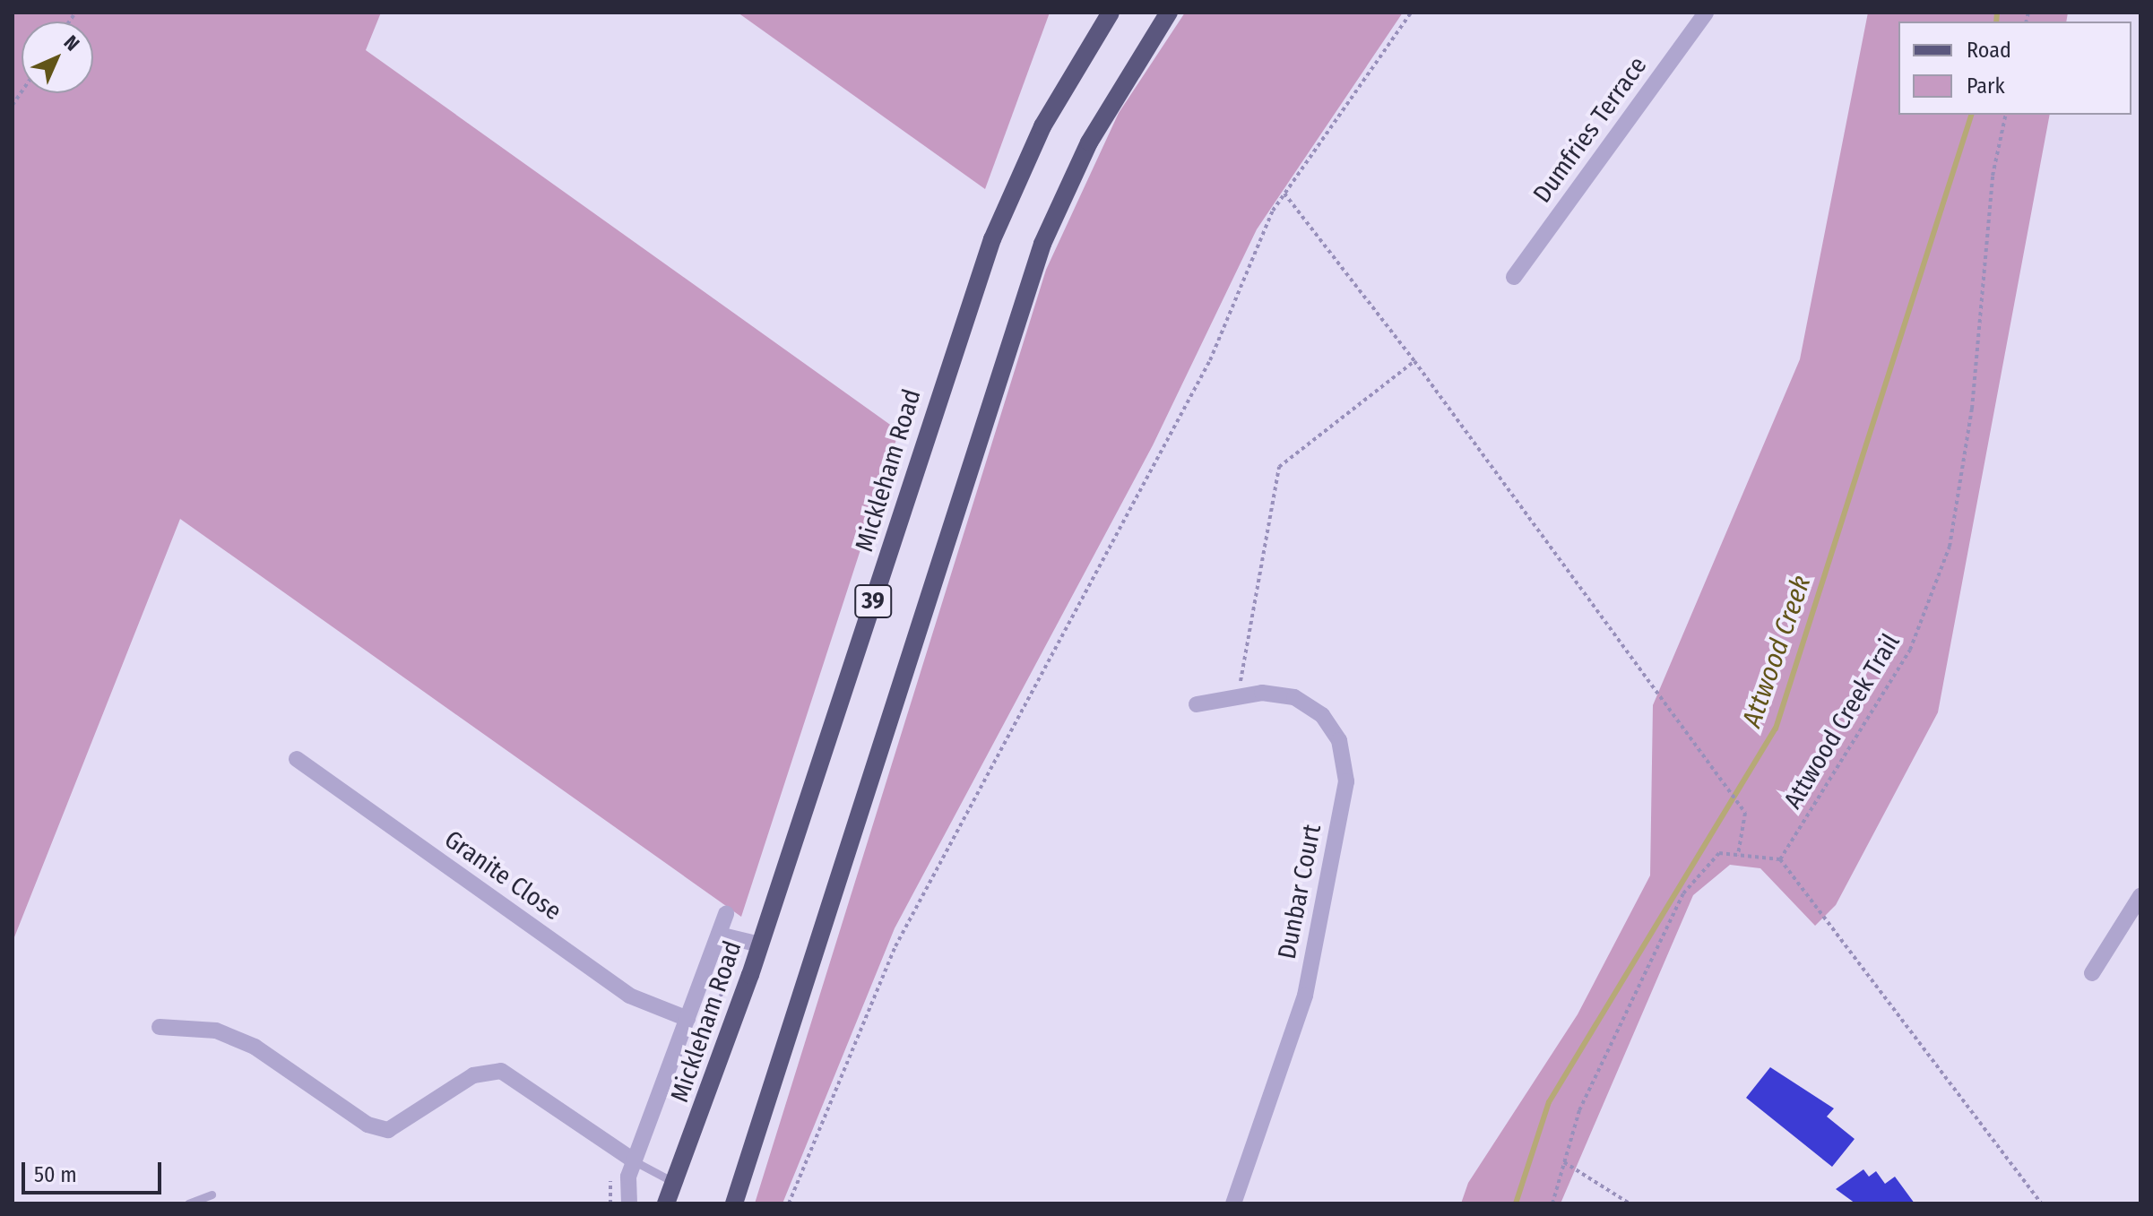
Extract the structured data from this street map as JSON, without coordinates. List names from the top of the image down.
{
  "streets": {
    "main road": ["Mickleham Road", "39"],
    "street": ["Dumfries Terrace", "Granite Close", "Dunbar Court"],
    "path": ["Attwood Creek Trail"]
  },
  "water": ["Attwood Creek"],
  "legend": ["Road", "Park"],
  "scale_bar": "50 m",
  "north": "top right"
}
